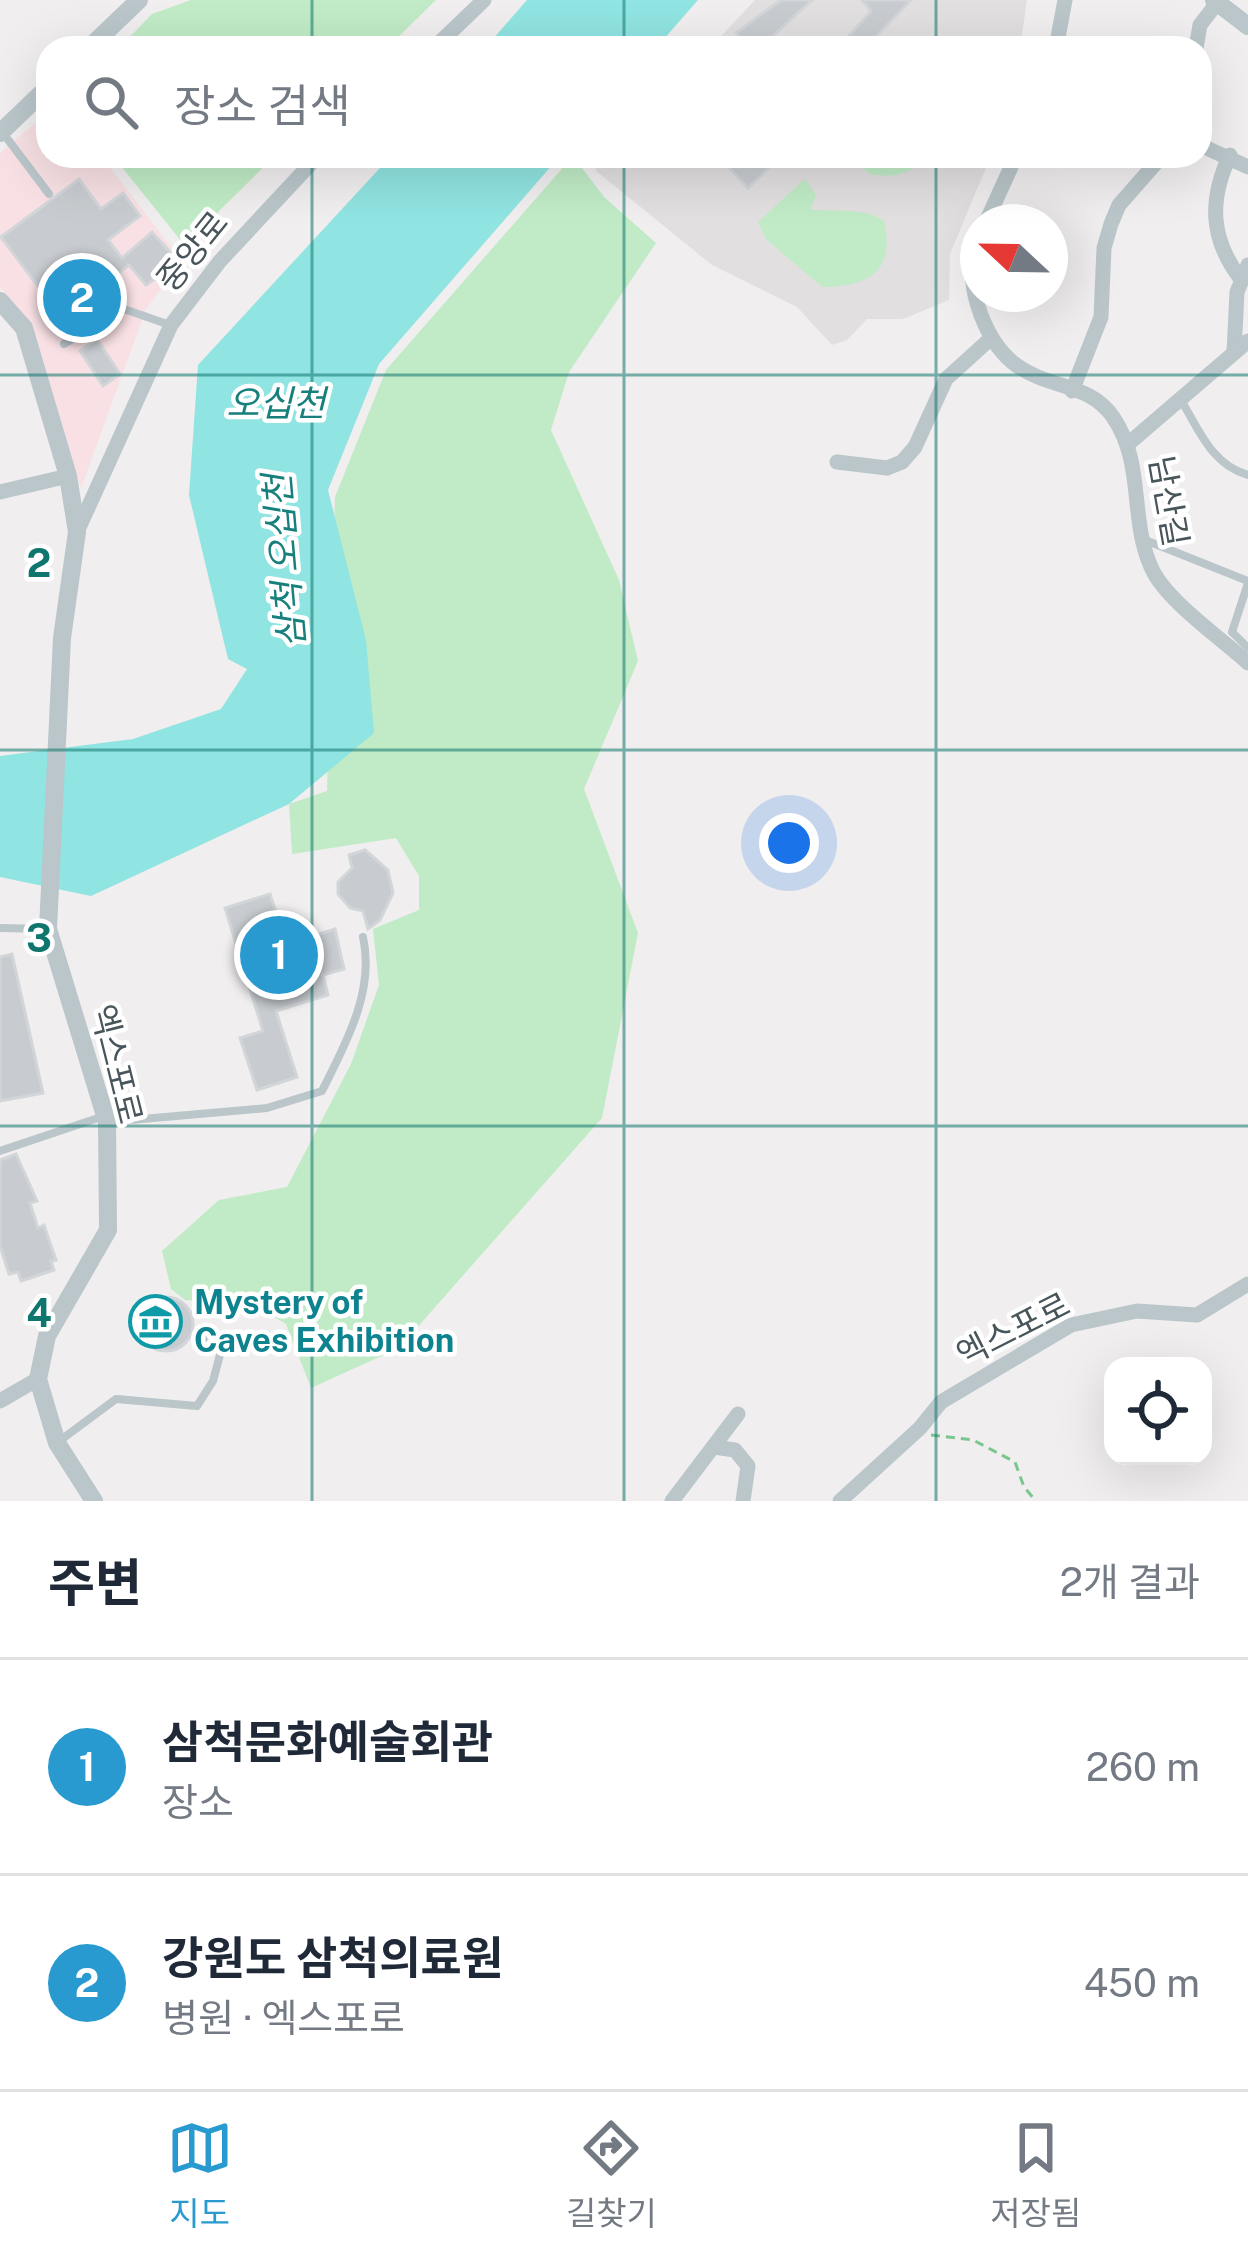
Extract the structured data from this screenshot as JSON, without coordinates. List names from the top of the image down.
{
  "streets": {
    "street": ["중앙로", "남산길", "엑스포로"]
  },
  "crossings": [
    ["중앙로", "엑스포로"]
  ],
  "water": ["오십천", "삼척 오십천"],
  "places": {
    "museum": ["Mystery of Caves Exhibition"]
  },
  "north": "left",
  "page": {
    "search": "장소 검색",
    "pins": ["2", "1"],
    "heading": ["주변", "2개 결과"],
    "list": [
      {
        "mark": "1",
        "name": "삼척문화예술회관",
        "note": "장소",
        "value": "260 m"
      },
      {
        "mark": "2",
        "name": "강원도 삼척의료원",
        "note": "병원 · 엑스포로",
        "value": "450 m"
      }
    ],
    "nav": ["지도", "길찾기", "저장됨"]
  },
  "grid": {
    "rows": ["2", "3", "4"]
  }
}
